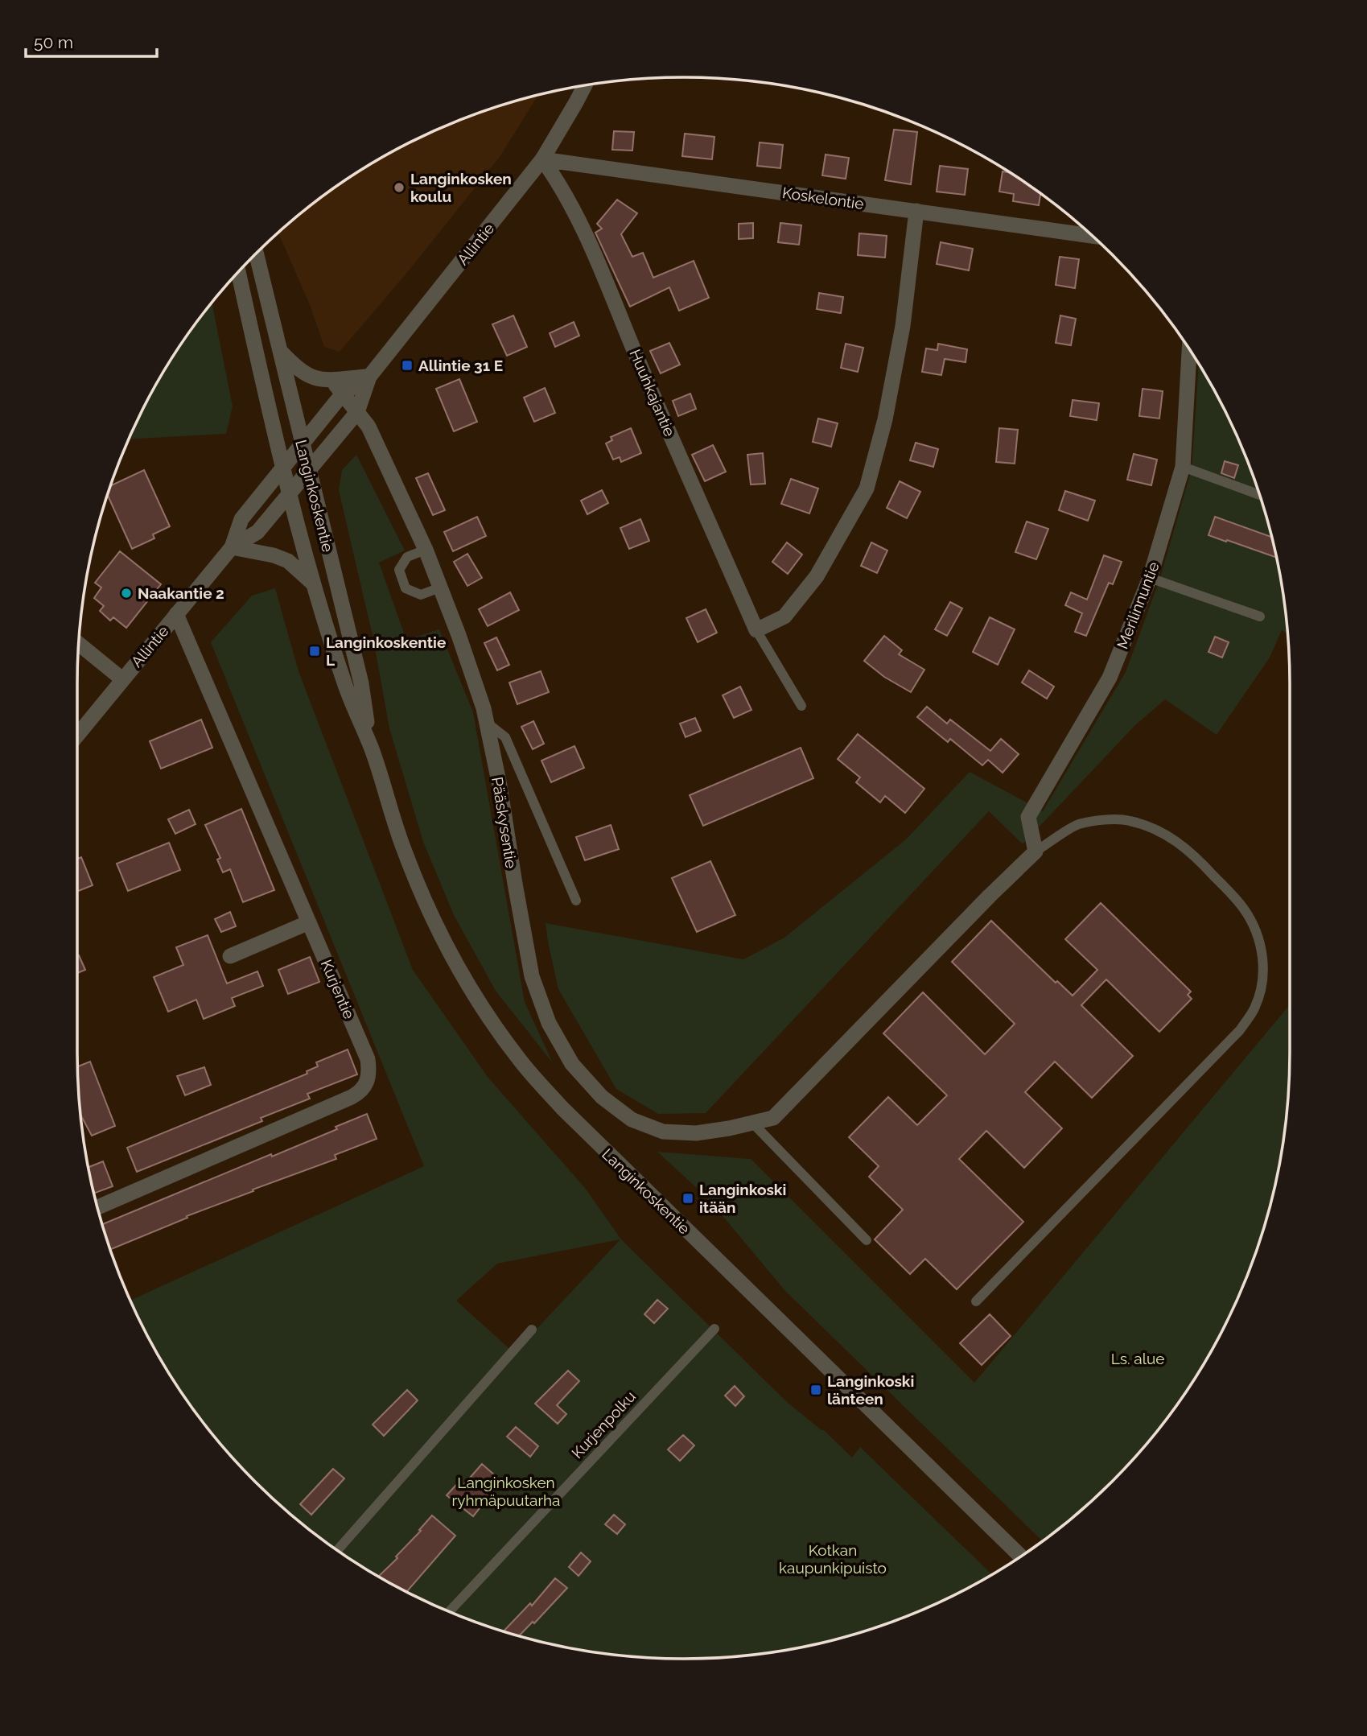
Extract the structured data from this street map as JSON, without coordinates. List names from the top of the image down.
{
  "streets": {
    "street": [
      "Koskelontie",
      "Allintie",
      "Huuhkajantie",
      "Langinkoskentie",
      "Merilinnuntie",
      "Pääskysentie",
      "Kurjentie"
    ],
    "lane": ["Kurjenpolku"]
  },
  "crossings": [
    ["Koskelontie", "Allintie"],
    ["Koskelontie", "Huuhkajantie"],
    ["Allintie", "Huuhkajantie"],
    ["Allintie", "Langinkoskentie"],
    ["Allintie", "Pääskysentie"],
    ["Allintie", "Kurjentie"],
    ["Merilinnuntie", "Pääskysentie"]
  ],
  "parks": ["Ls. alue", "Langinkosken ryhmäpuutarha", "Kotkan kaupunkipuisto"],
  "places": {
    "other": ["Langinkosken koulu", "Naakantie 2"],
    "transit": [
      "Allintie 31 E",
      "Langinkoskentie L",
      "Langinkoski itään",
      "Langinkoski länteen"
    ]
  },
  "scale_bar": "50 m"
}
